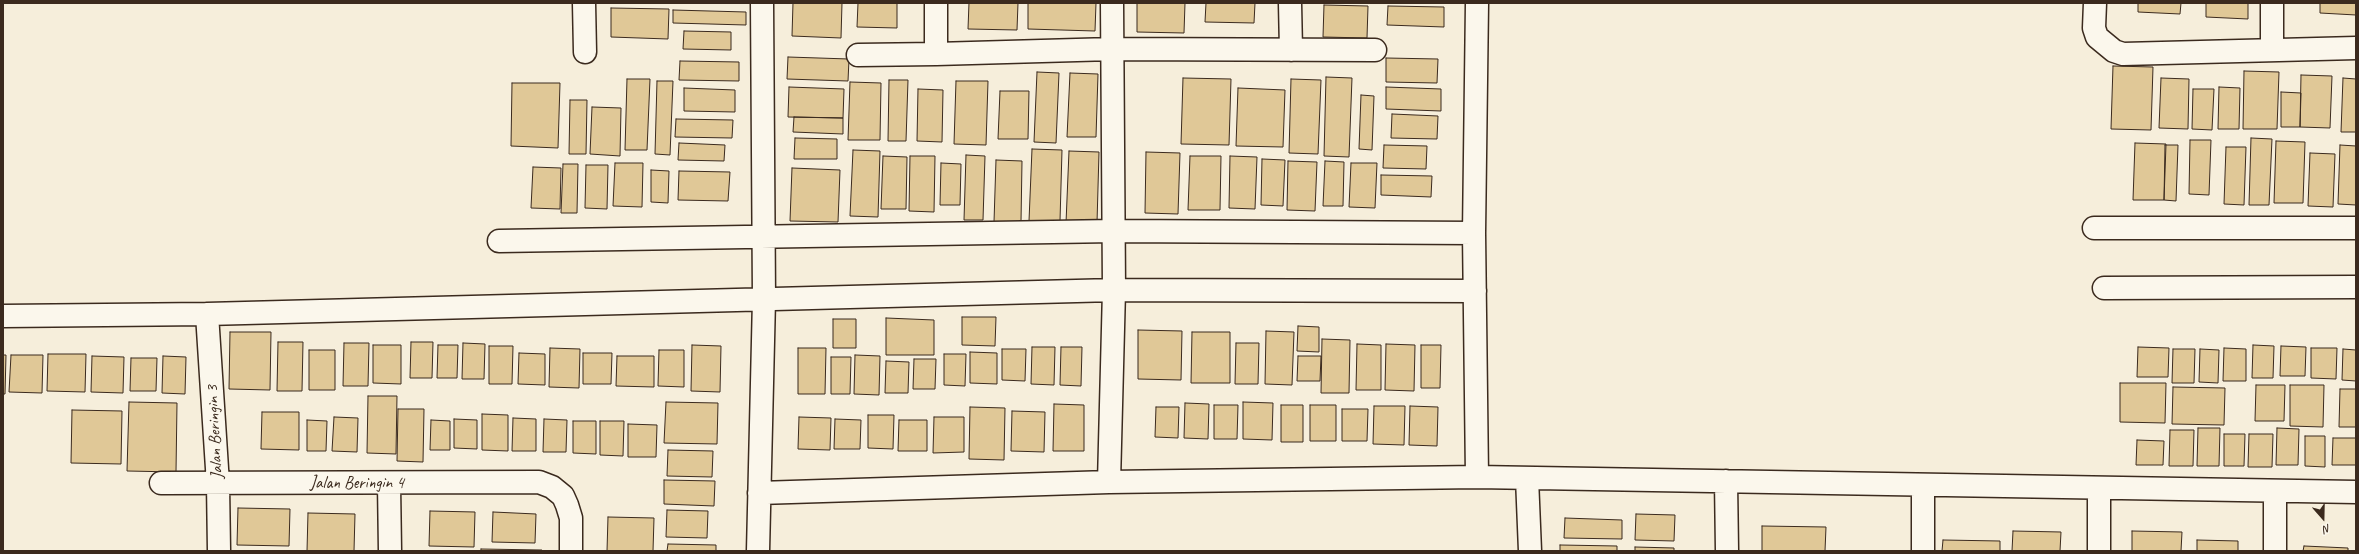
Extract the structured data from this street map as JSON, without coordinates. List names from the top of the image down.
{
  "streets": {
    "street": ["Jalan Beringin 3", "Jalan Beringin 4"]
  },
  "crossings": [
    ["Jalan Beringin 3", "Jalan Beringin 4"]
  ],
  "north": "bottom"
}
